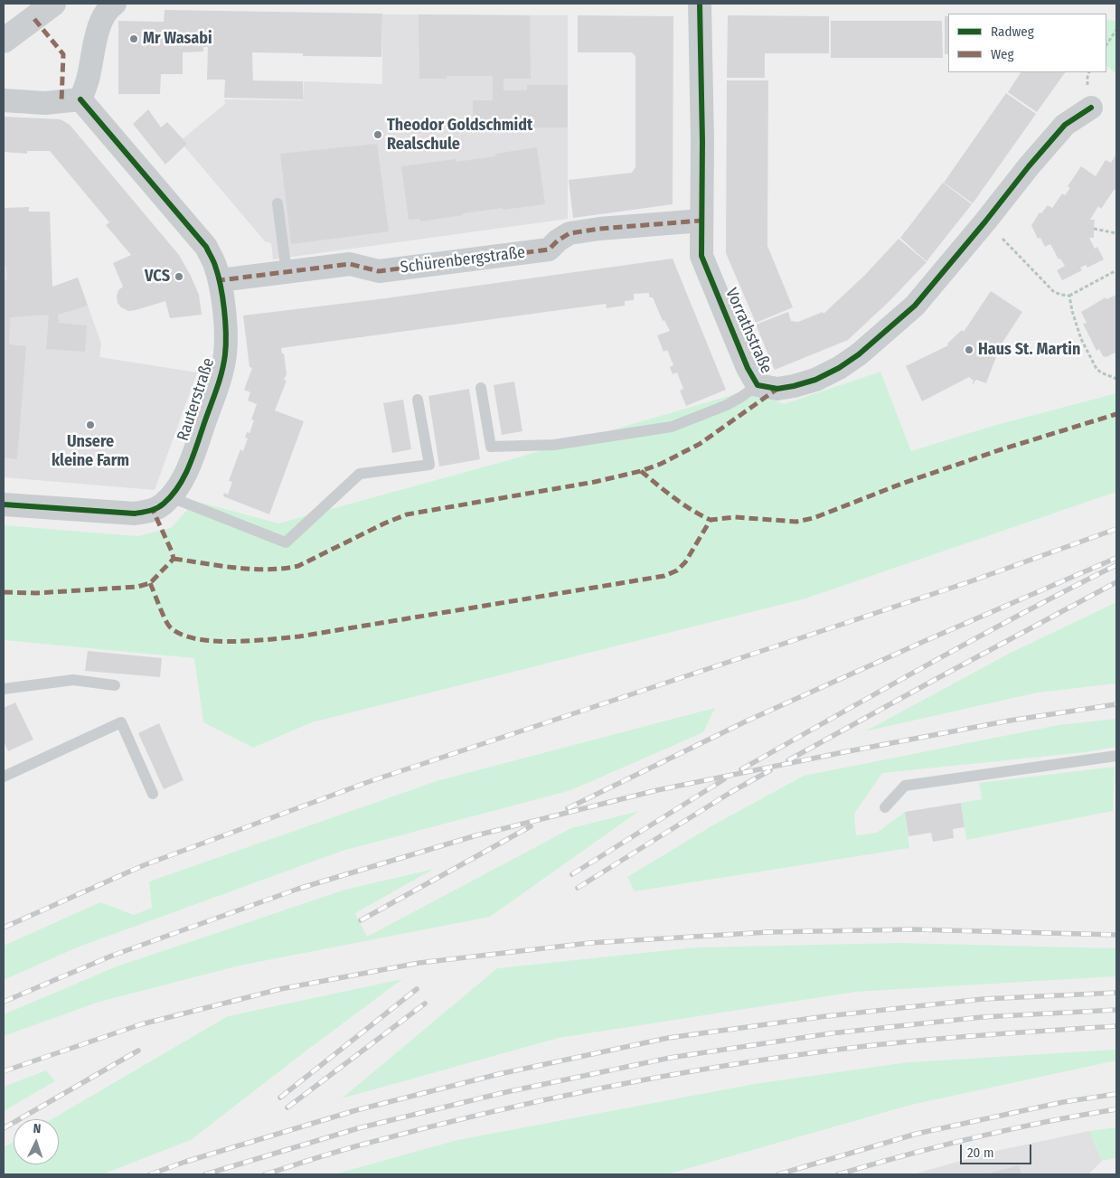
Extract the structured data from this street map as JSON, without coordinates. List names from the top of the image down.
{
  "streets": {
    "street": ["Schürenbergstraße", "Vorrathstraße", "Rauterstraße"]
  },
  "crossings": [
    ["Schürenbergstraße", "Vorrathstraße"],
    ["Schürenbergstraße", "Rauterstraße"]
  ],
  "places": [
    "Mr Wasabi",
    "Theodor Goldschmidt Realschule",
    "VCS",
    "Haus St. Martin",
    "Unsere kleine Farm"
  ],
  "legend": ["Radweg", "Weg"],
  "scale_bar": "20 m",
  "north": "top"
}
